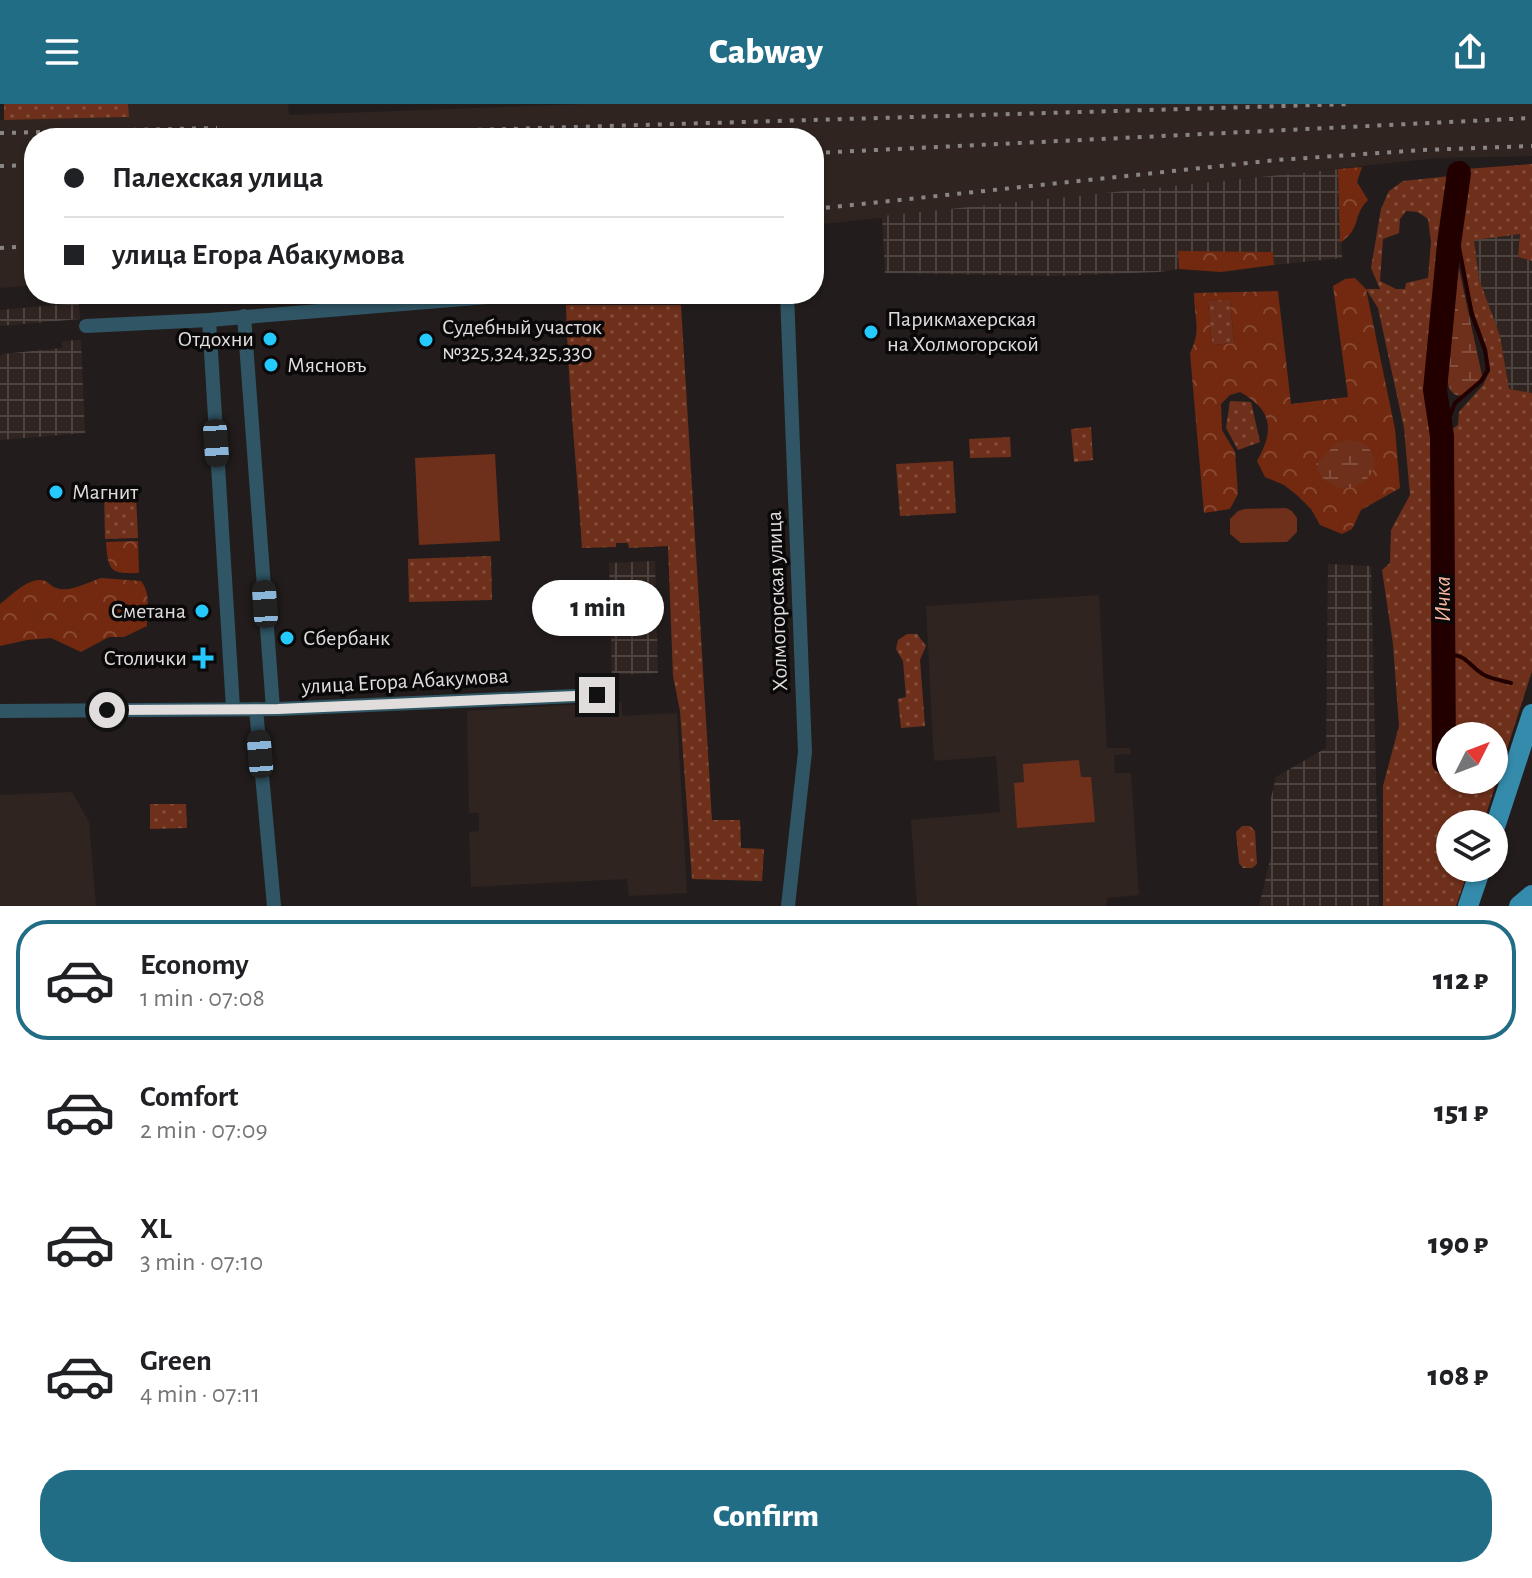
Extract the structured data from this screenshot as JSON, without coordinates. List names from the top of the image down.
{
  "streets": {
    "street": ["Холмогорская улица", "улица Егора Абакумова"]
  },
  "water": ["Ичка"],
  "places": {
    "other": [
      "Парикмахерская на Холмогорской",
      "Отдохни",
      "Судебный участок №325,324,325,330",
      "Мясновъ",
      "Магнит",
      "Сметана",
      "Сбербанк"
    ],
    "health": ["Столички"]
  },
  "north": "top right",
  "page": {
    "header": "Cabway",
    "banner": ["Палехская улица", "улица Егора Абакумова"],
    "bubble": "1 min",
    "list": [
      {
        "name": "Economy",
        "note": "1 min · 07:08",
        "value": "112 ₽"
      },
      {
        "name": "Comfort",
        "note": "2 min · 07:09",
        "value": "151 ₽"
      },
      {
        "name": "XL",
        "note": "3 min · 07:10",
        "value": "190 ₽"
      },
      {
        "name": "Green",
        "note": "4 min · 07:11",
        "value": "108 ₽"
      }
    ],
    "buttons": "Confirm"
  }
}
